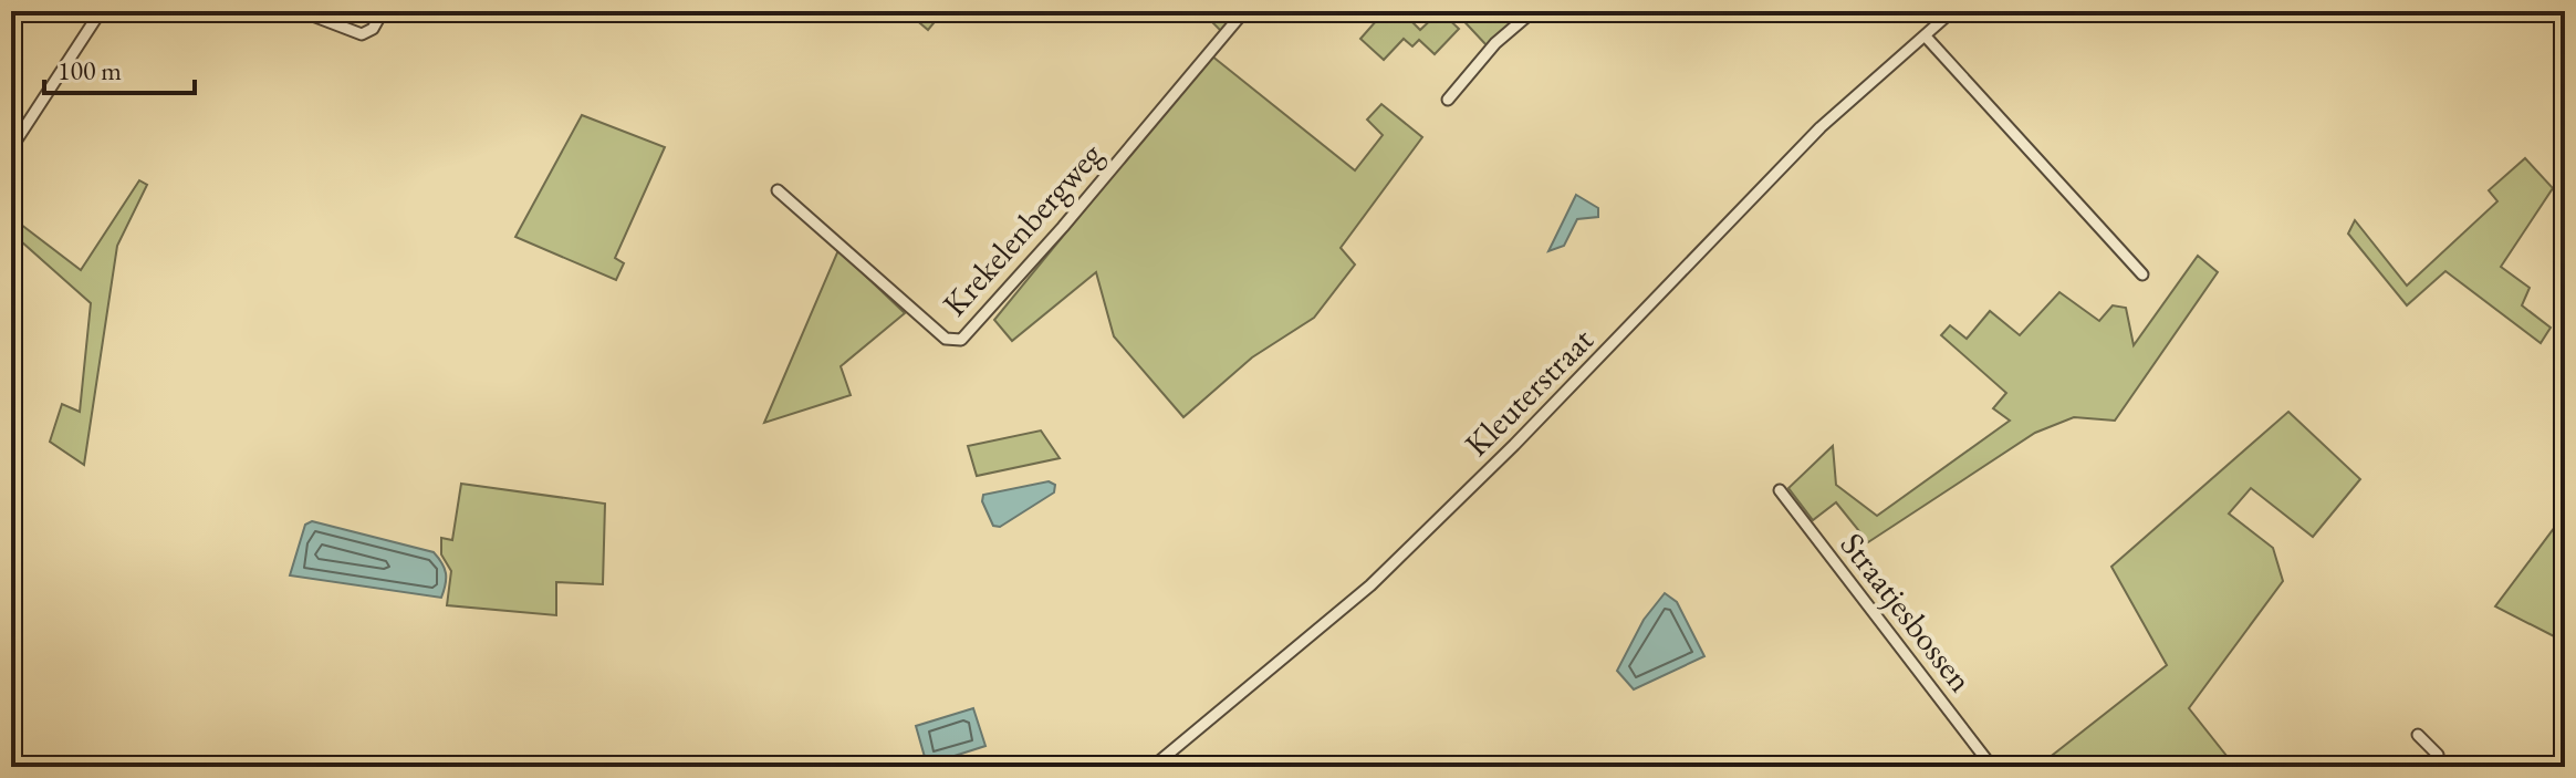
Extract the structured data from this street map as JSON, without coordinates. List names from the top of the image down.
{
  "streets": {
    "street": ["Krekelenbergweg", "Kleuterstraat", "Straatjesbossen"]
  },
  "scale_bar": "100 m"
}
